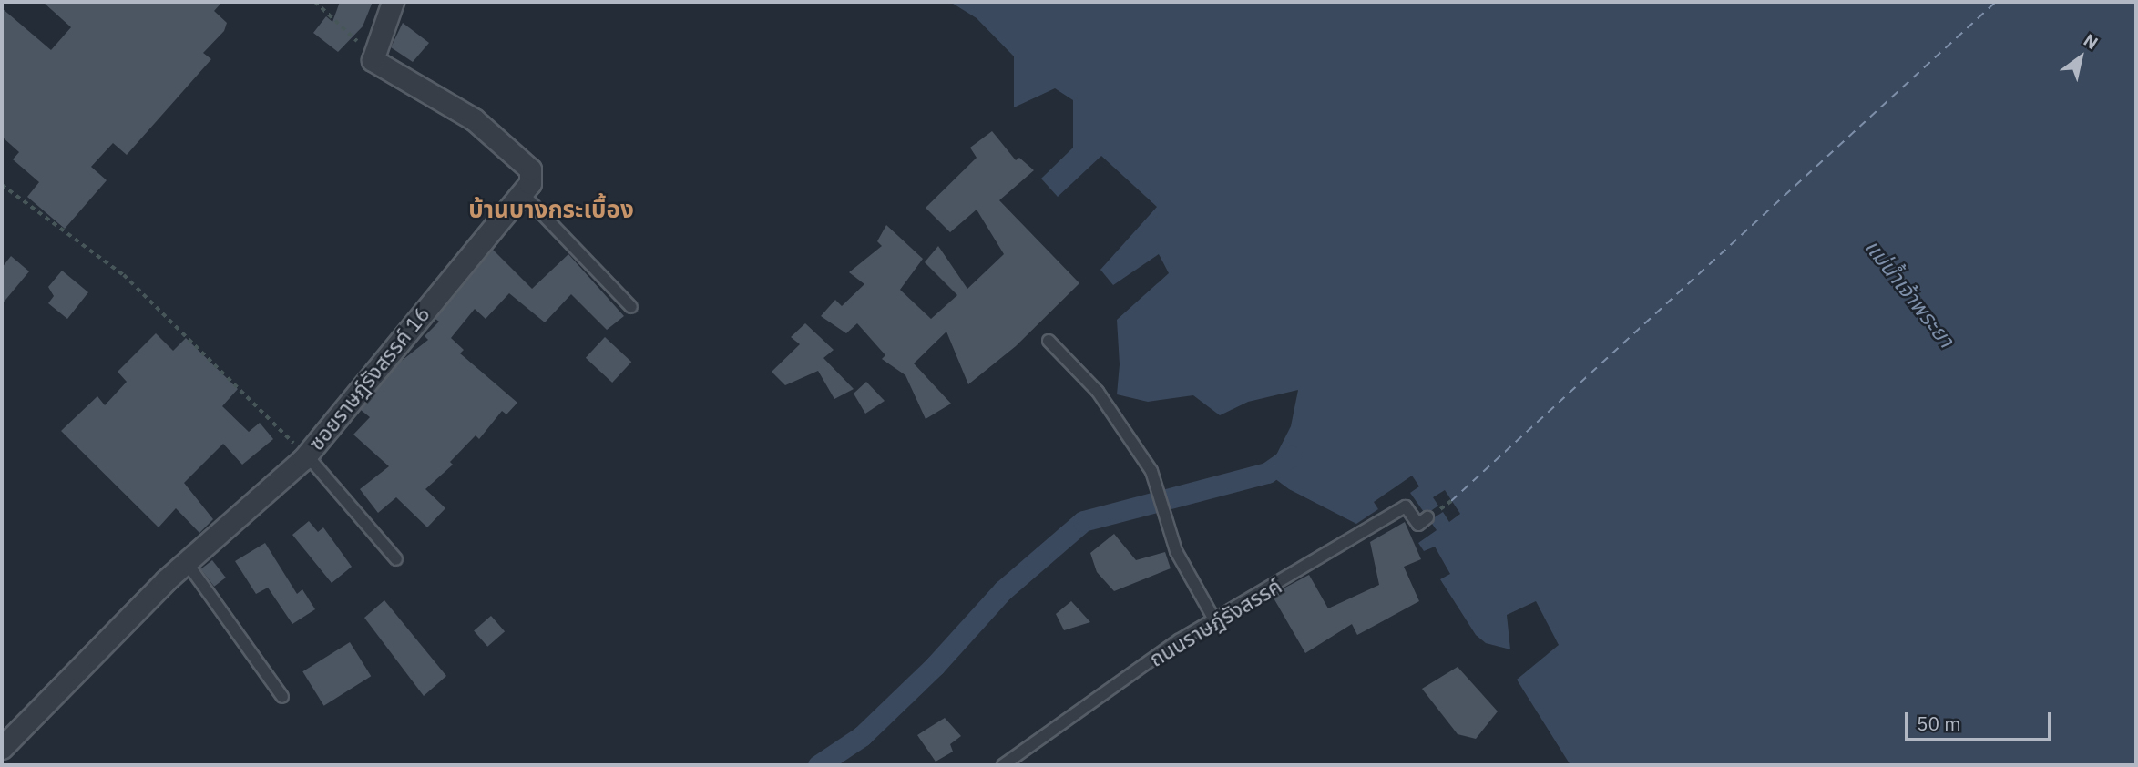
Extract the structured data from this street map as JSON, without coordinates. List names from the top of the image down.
{
  "streets": {
    "street": ["ซอยราษฎ์รังสรรค์ 16"],
    "lane": ["ถนนราษฎ์รังสรรค์"]
  },
  "districts": ["บ้านบางกระเบื้อง"],
  "water": ["แม่น้ำเจ้าพระยา"],
  "scale_bar": "50 m",
  "north": "top right"
}
